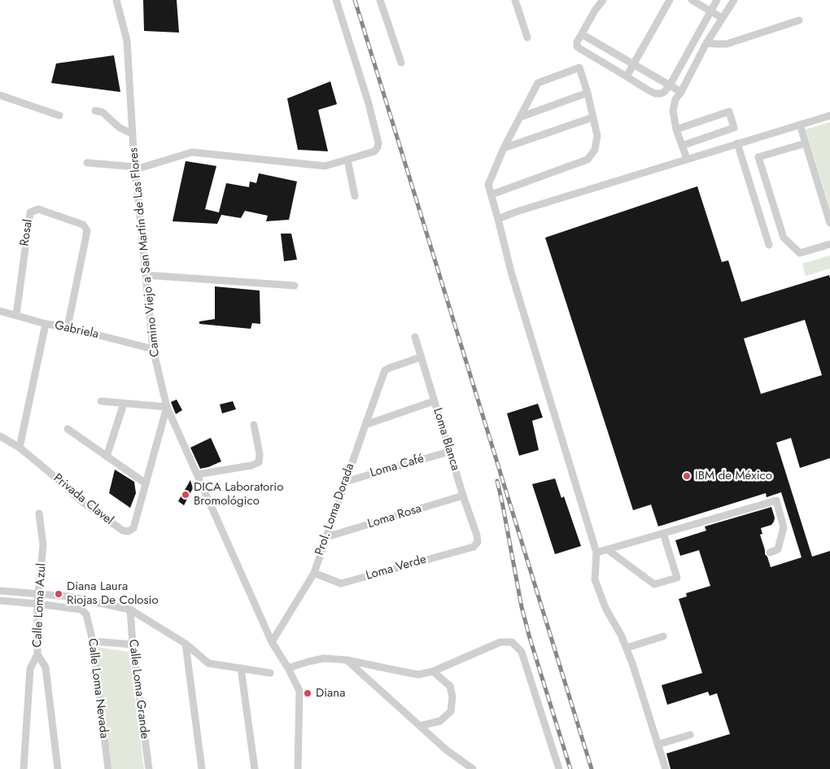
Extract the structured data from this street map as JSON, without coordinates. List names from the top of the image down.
{
  "streets": {
    "street": [
      "Rosal",
      "Camino Viejo a San Martín de Las Flores",
      "Gabriela",
      "Loma Blanca",
      "Loma Café",
      "Privada Clavel",
      "Prol. Loma Dorada",
      "Loma Rosa",
      "Loma Verde",
      "Calle Loma Azul",
      "Calle Loma Nevada",
      "Calle Loma Grande"
    ]
  },
  "crossings": [
    ["Rosal", "Gabriela"],
    ["Camino Viejo a San Martín de Las Flores", "Gabriela"],
    ["Camino Viejo a San Martín de Las Flores", "Prol. Loma Dorada"],
    ["Loma Blanca", "Loma Café"],
    ["Loma Blanca", "Prol. Loma Dorada"],
    ["Loma Blanca", "Loma Rosa"],
    ["Loma Blanca", "Loma Verde"],
    ["Loma Café", "Prol. Loma Dorada"],
    ["Prol. Loma Dorada", "Loma Rosa"],
    ["Prol. Loma Dorada", "Loma Verde"],
    ["Calle Loma Azul", "Calle Loma Nevada"]
  ],
  "places": [
    "IBM de México",
    "DICA Laboratorio Bromológico",
    "Diana Laura Riojas De Colosio",
    "Diana"
  ]
}
